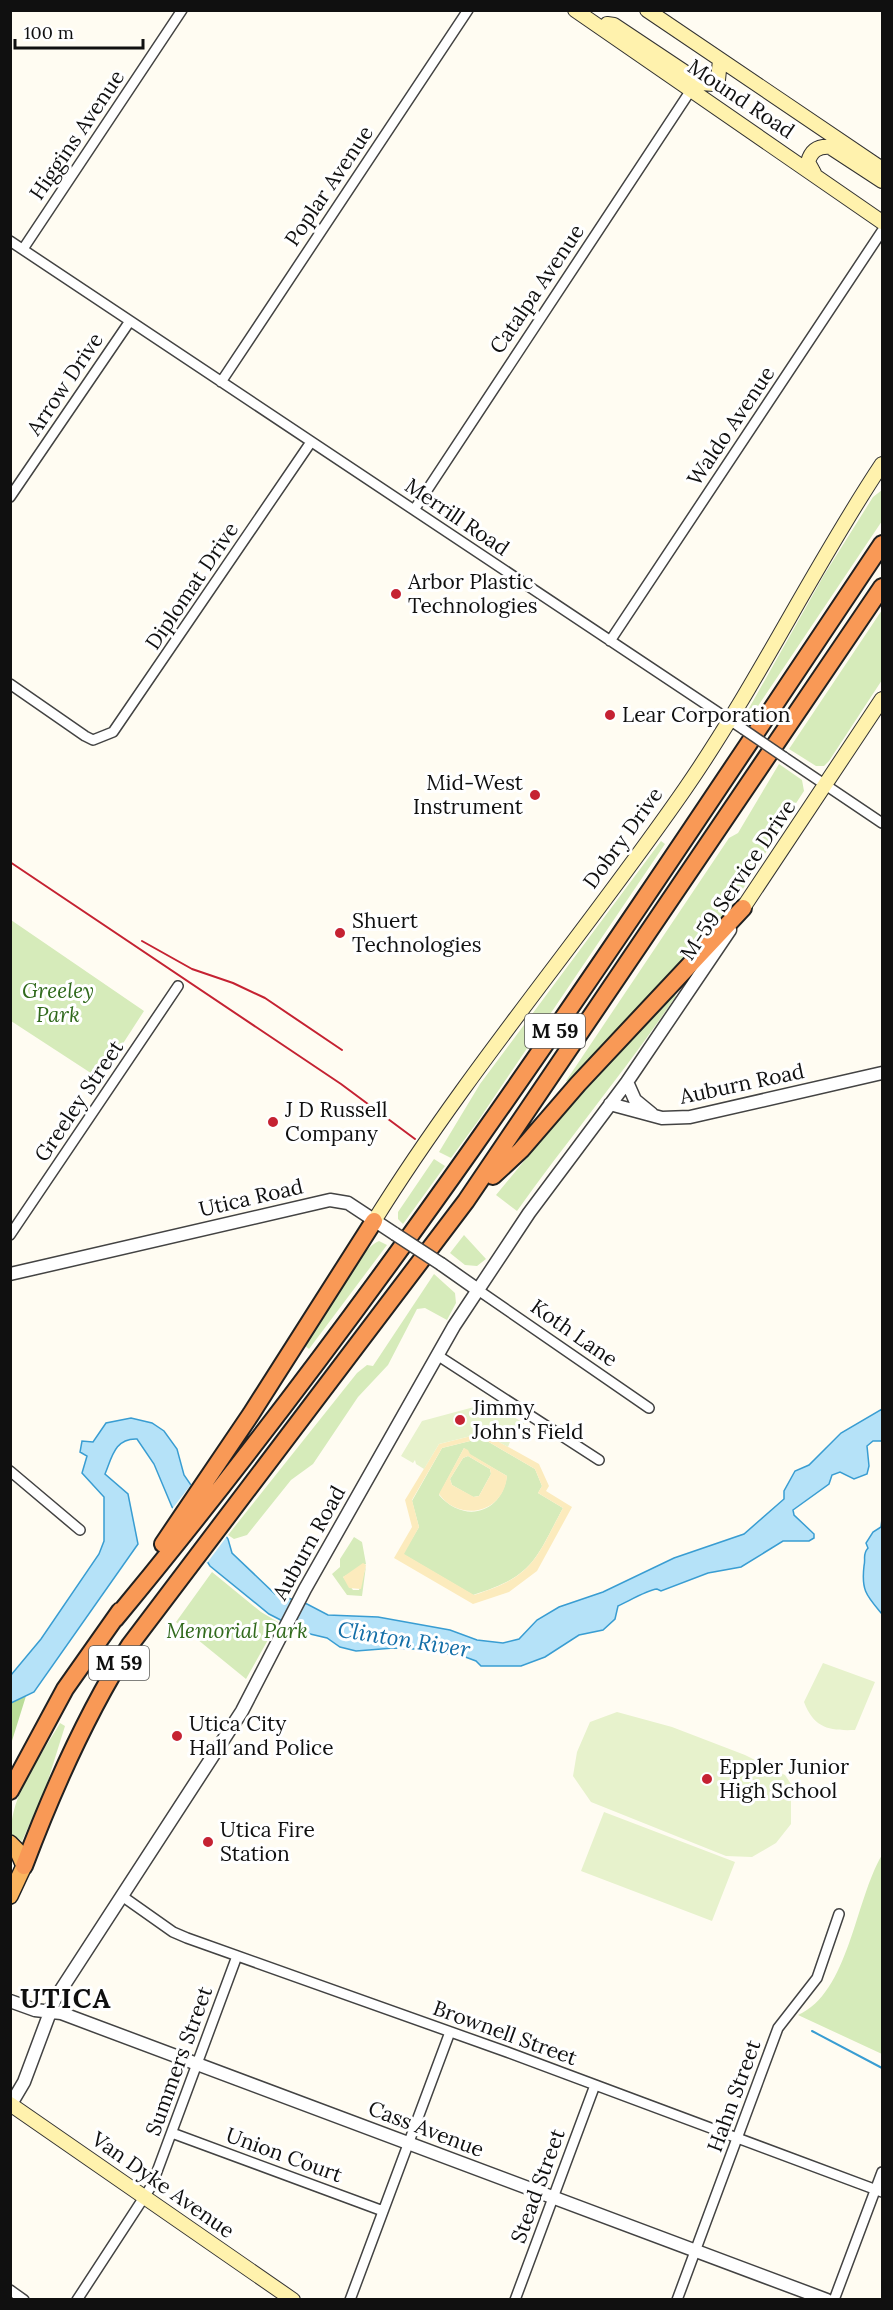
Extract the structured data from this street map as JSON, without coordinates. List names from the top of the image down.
{
  "streets": {
    "highway": ["M 59"],
    "main road": [
      "Mound Road",
      "Dobry Drive",
      "M-59 Service Drive",
      "Van Dyke Avenue"
    ],
    "street": [
      "Higgins Avenue",
      "Poplar Avenue",
      "Catalpa Avenue",
      "Arrow Drive",
      "Waldo Avenue",
      "Merrill Road",
      "Diplomat Drive",
      "Auburn Road",
      "Greeley Street",
      "Utica Road",
      "Koth Lane",
      "Brownell Street",
      "Summers Street",
      "Hahn Street",
      "Cass Avenue",
      "Union Court",
      "Stead Street"
    ]
  },
  "crossings": [
    ["Mound Road", "Catalpa Avenue"],
    ["Higgins Avenue", "Merrill Road"],
    ["Poplar Avenue", "Merrill Road"],
    ["Catalpa Avenue", "Merrill Road"],
    ["Arrow Drive", "Merrill Road"],
    ["Waldo Avenue", "Merrill Road"],
    ["Merrill Road", "Diplomat Drive"],
    ["Merrill Road", "Dobry Drive"],
    ["Merrill Road", "M-59 Service Drive"],
    ["Dobry Drive", "Utica Road"],
    ["M-59 Service Drive", "Auburn Road"],
    ["Auburn Road", "Utica Road"],
    ["Auburn Road", "Koth Lane"],
    ["Auburn Road", "Brownell Street"],
    ["Auburn Road", "Cass Avenue"],
    ["Auburn Road", "Van Dyke Avenue"],
    ["Utica Road", "Koth Lane"],
    ["Brownell Street", "Summers Street"],
    ["Brownell Street", "Hahn Street"],
    ["Brownell Street", "Stead Street"],
    ["Summers Street", "Cass Avenue"],
    ["Summers Street", "Union Court"],
    ["Summers Street", "Van Dyke Avenue"],
    ["Hahn Street", "Cass Avenue"],
    ["Cass Avenue", "Stead Street"]
  ],
  "districts": ["UTICA"],
  "water": ["Clinton River"],
  "parks": ["Greeley Park", "Memorial Park"],
  "places": [
    "Arbor Plastic Technologies",
    "Lear Corporation",
    "Mid-West Instrument",
    "Shuert Technologies",
    "J D Russell Company",
    "Jimmy John's Field",
    "Utica City Hall and Police",
    "Eppler Junior High School",
    "Utica Fire Station"
  ],
  "scale_bar": "100 m"
}
